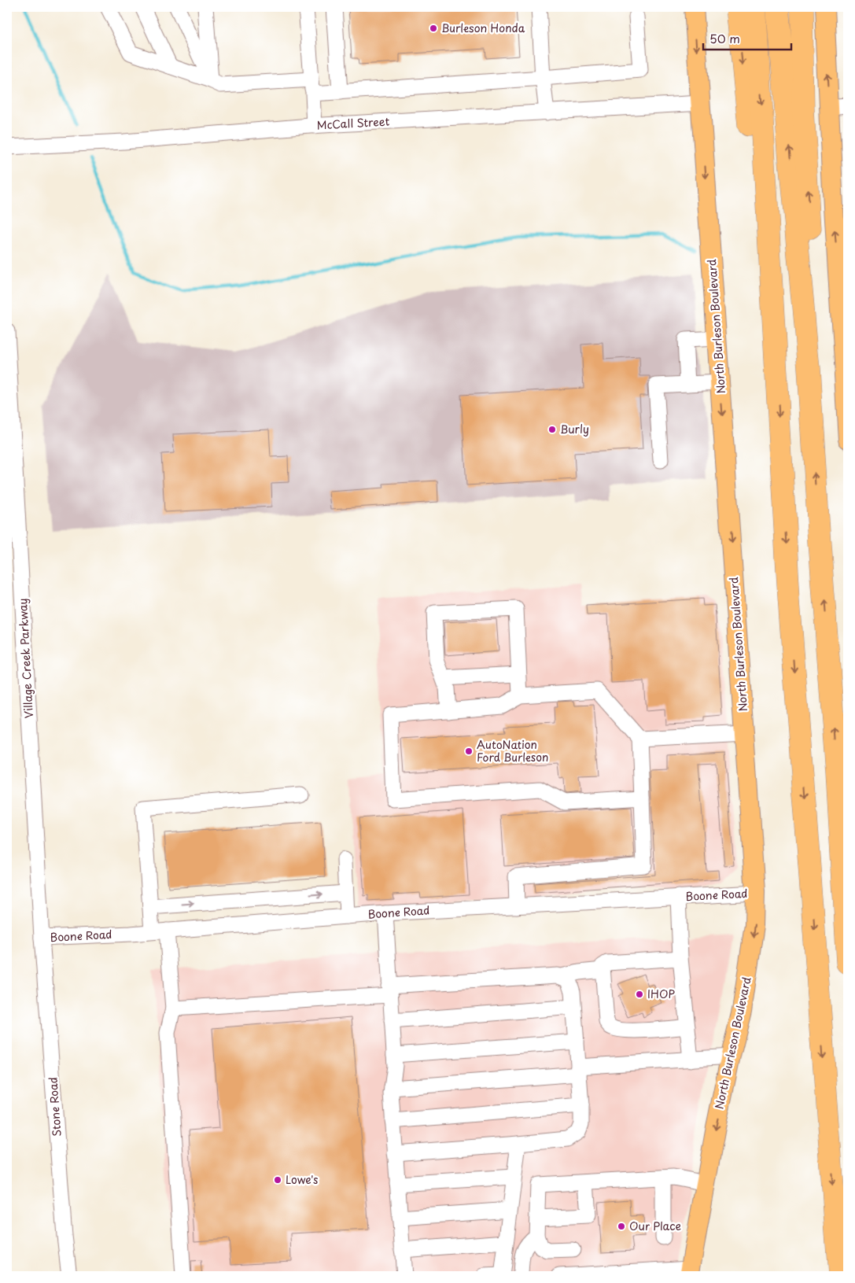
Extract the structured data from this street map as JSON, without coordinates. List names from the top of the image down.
{
  "streets": {
    "main road": ["North Burleson Boulevard"],
    "street": [
      "McCall Street",
      "Village Creek Parkway",
      "Boone Road",
      "Stone Road"
    ]
  },
  "crossings": [
    ["McCall Street", "North Burleson Boulevard"],
    ["North Burleson Boulevard", "Boone Road"],
    ["Village Creek Parkway", "Boone Road"],
    ["Village Creek Parkway", "Stone Road"],
    ["Boone Road", "Stone Road"]
  ],
  "places": [
    "Burleson Honda",
    "Burly",
    "AutoNation Ford Burleson",
    "IHOP",
    "Lowe's",
    "Our Place"
  ],
  "scale_bar": "50 m"
}
